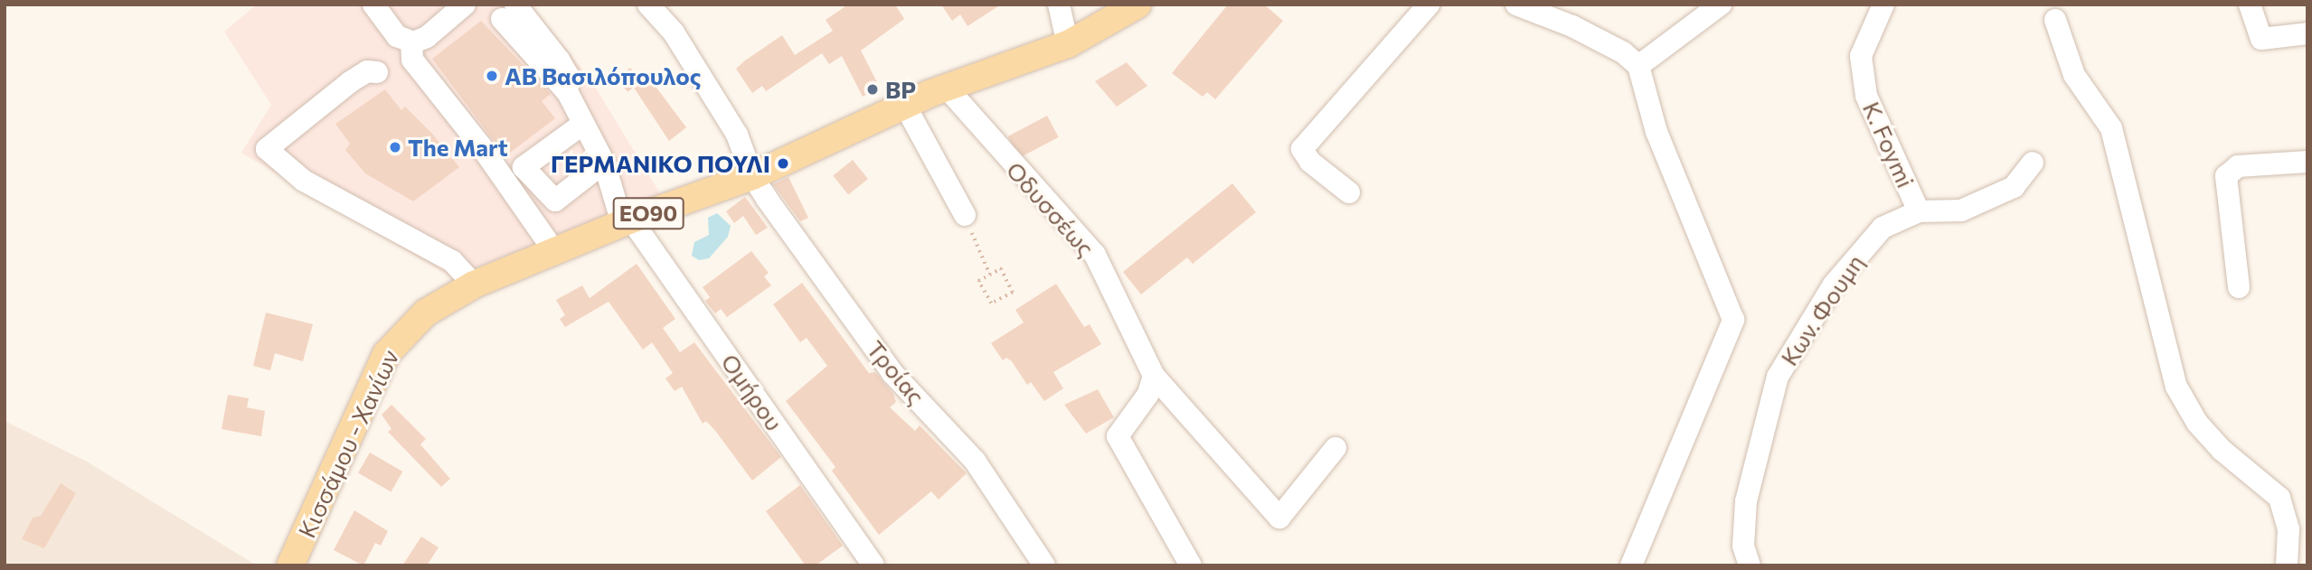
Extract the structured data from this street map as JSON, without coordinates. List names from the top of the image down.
{
  "streets": {
    "main road": ["ΕΟ90", "Κισσάμου - Χανίων"],
    "street": [
      "K. Foymi",
      "Οδυσσέως",
      "Κων. Φουμη",
      "Τροίας",
      "Ομήρου"
    ]
  },
  "crossings": [
    ["K. Foymi", "Κων. Φουμη"],
    ["Οδυσσέως", "Κισσάμου - Χανίων"],
    ["Τροίας", "Κισσάμου - Χανίων"],
    ["Ομήρου", "Κισσάμου - Χανίων"]
  ],
  "places": [
    "ΑΒ Βασιλόπουλος",
    "BP",
    "The Mart",
    "ΓΕΡΜΑΝΙΚΟ ΠΟΥΛΙ"
  ]
}
